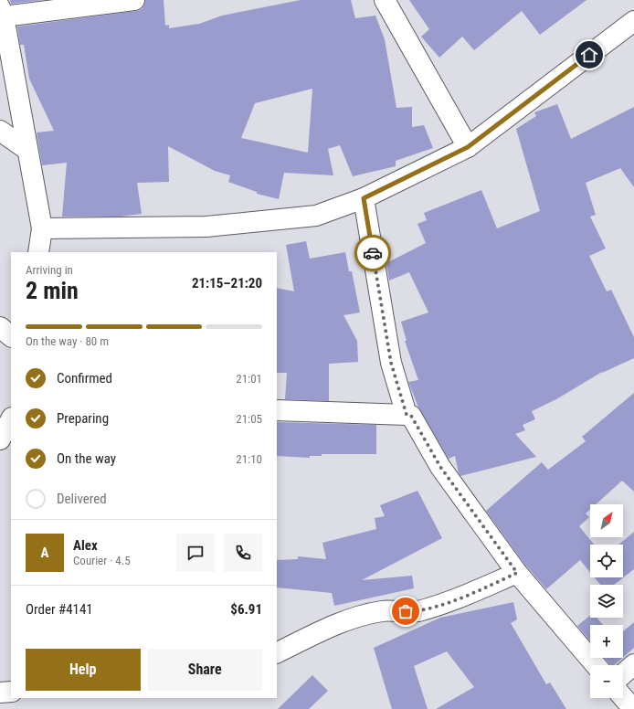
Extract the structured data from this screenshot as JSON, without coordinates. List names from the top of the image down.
{
  "north": "top right",
  "page": {
    "heading": ["2 min", "Arriving in", "21:15–21:20"],
    "panel": [
      "Alex",
      "Courier · 4.5",
      "Order #4141",
      "$6.91"
    ],
    "bar": "On the way · 80 m",
    "list": [
      ["Confirmed", "21:01"],
      ["Preparing", "21:05"],
      ["On the way", "21:10"],
      "Delivered"
    ],
    "map_buttons": ["+", "−"],
    "round": "A",
    "buttons": ["Help", "Share"]
  }
}
